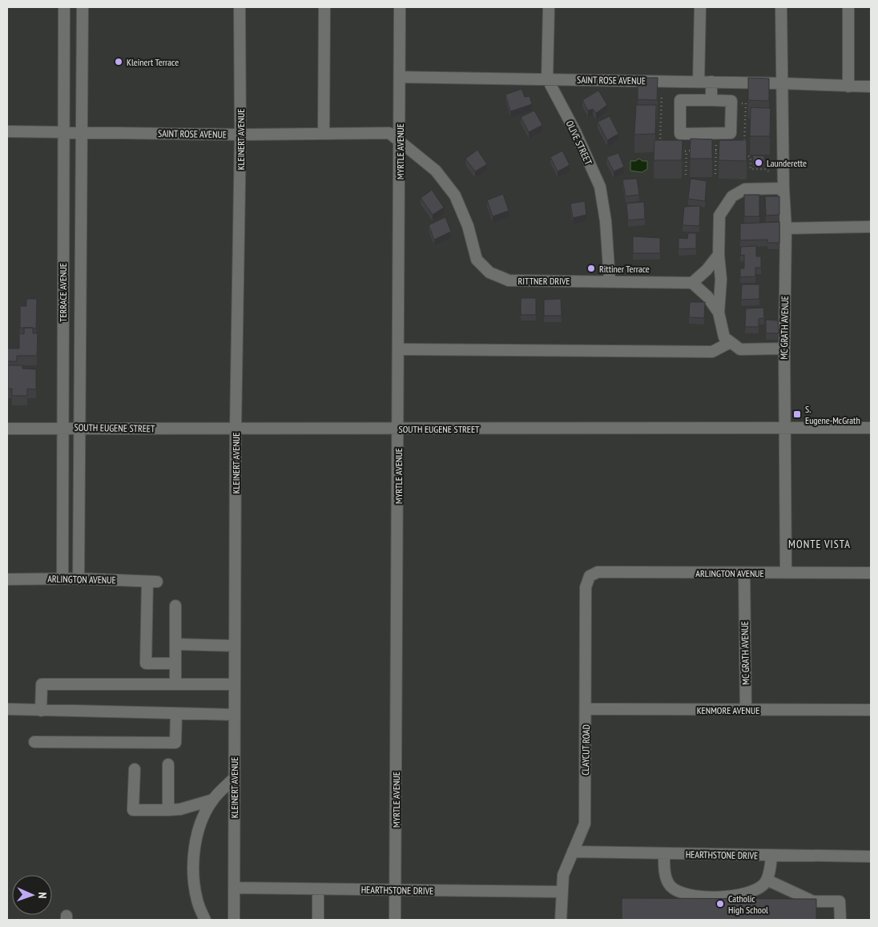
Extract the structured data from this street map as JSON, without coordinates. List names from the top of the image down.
{
  "streets": {
    "street": [
      "SAINT ROSE AVENUE",
      "KLEINERT AVENUE",
      "OLIVE STREET",
      "MYRTLE AVENUE",
      "RITTNER DRIVE",
      "TERRACE AVENUE",
      "MC GRATH AVENUE",
      "SOUTH EUGENE STREET",
      "ARLINGTON AVENUE",
      "KENMORE AVENUE",
      "CLAYCUT ROAD",
      "HEARTHSTONE DRIVE"
    ]
  },
  "crossings": [
    ["SAINT ROSE AVENUE", "KLEINERT AVENUE"],
    ["SAINT ROSE AVENUE", "OLIVE STREET"],
    ["SAINT ROSE AVENUE", "MYRTLE AVENUE"],
    ["SAINT ROSE AVENUE", "RITTNER DRIVE"],
    ["SAINT ROSE AVENUE", "TERRACE AVENUE"],
    ["SAINT ROSE AVENUE", "MC GRATH AVENUE"],
    ["KLEINERT AVENUE", "SOUTH EUGENE STREET"],
    ["KLEINERT AVENUE", "HEARTHSTONE DRIVE"],
    ["OLIVE STREET", "RITTNER DRIVE"],
    ["MYRTLE AVENUE", "RITTNER DRIVE"],
    ["MYRTLE AVENUE", "SOUTH EUGENE STREET"],
    ["MYRTLE AVENUE", "HEARTHSTONE DRIVE"],
    ["TERRACE AVENUE", "SOUTH EUGENE STREET"],
    ["TERRACE AVENUE", "ARLINGTON AVENUE"],
    ["MC GRATH AVENUE", "SOUTH EUGENE STREET"],
    ["MC GRATH AVENUE", "ARLINGTON AVENUE"],
    ["MC GRATH AVENUE", "KENMORE AVENUE"],
    ["ARLINGTON AVENUE", "CLAYCUT ROAD"],
    ["KENMORE AVENUE", "CLAYCUT ROAD"],
    ["CLAYCUT ROAD", "HEARTHSTONE DRIVE"]
  ],
  "districts": ["MONTE VISTA"],
  "places": {
    "other": [
      "Kleinert Terrace",
      "Launderette",
      "Rittiner Terrace",
      "Catholic High School"
    ],
    "transit": ["S. Eugene-McGrath"]
  },
  "north": "right"
}
